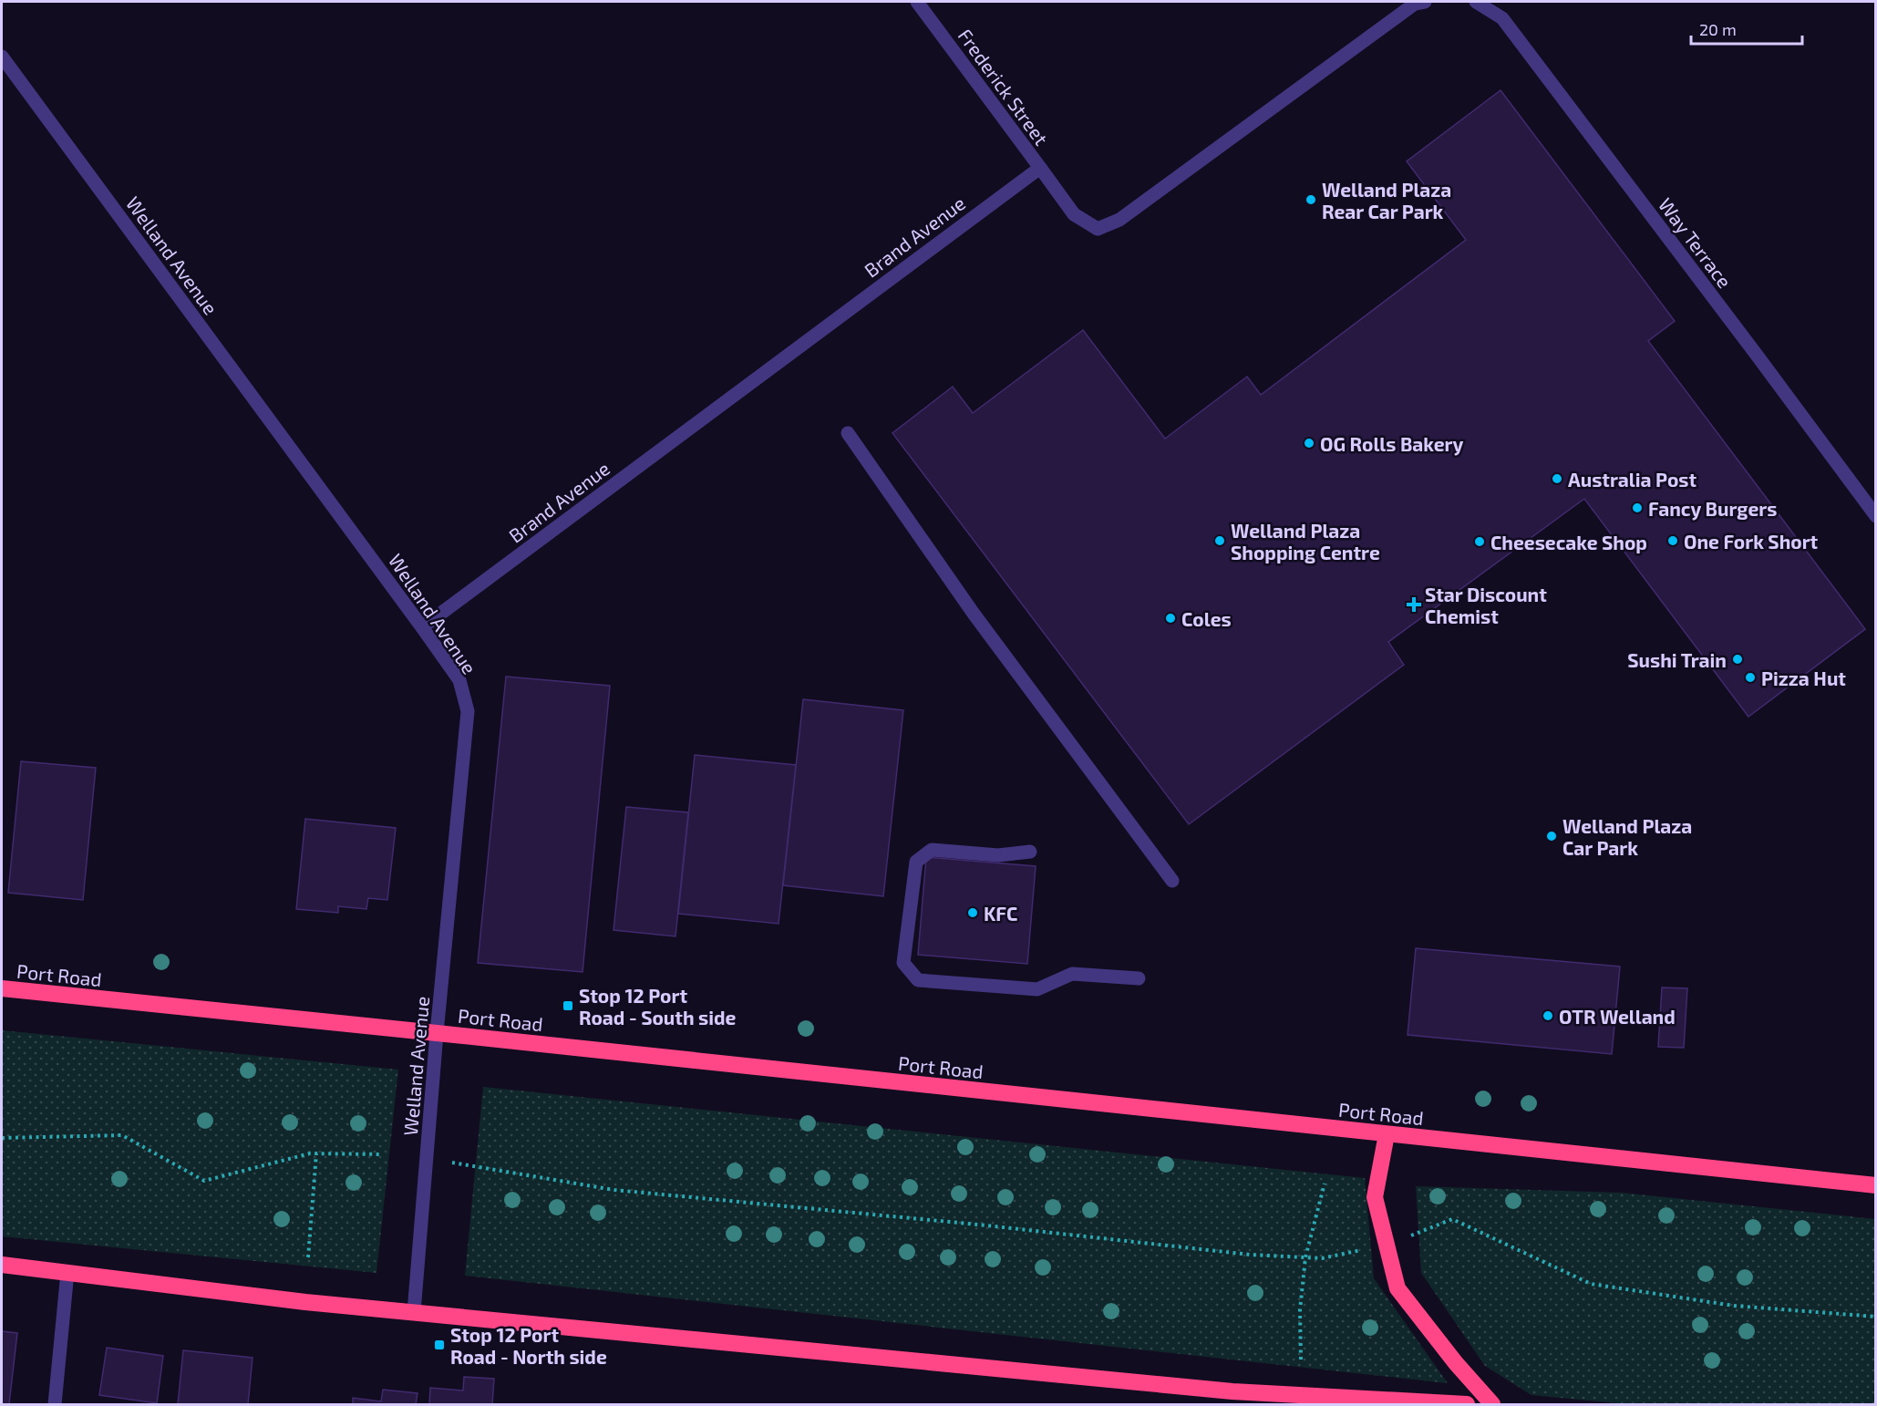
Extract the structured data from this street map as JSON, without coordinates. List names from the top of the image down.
{
  "streets": {
    "highway": ["Port Road"],
    "street": [
      "Frederick Street",
      "Brand Avenue",
      "Way Terrace",
      "Welland Avenue"
    ]
  },
  "crossings": [
    ["Frederick Street", "Brand Avenue"],
    ["Brand Avenue", "Welland Avenue"],
    ["Welland Avenue", "Port Road"]
  ],
  "places": {
    "other": [
      "Welland Plaza Rear Car Park",
      "OG Rolls Bakery",
      "Australia Post",
      "Fancy Burgers",
      "Welland Plaza Shopping Centre",
      "One Fork Short",
      "Cheesecake Shop",
      "Coles",
      "Sushi Train",
      "Pizza Hut",
      "Welland Plaza Car Park",
      "KFC",
      "OTR Welland"
    ],
    "health": ["Star Discount Chemist"],
    "transit": ["Stop 12 Port Road - South side", "Stop 12 Port Road - North side"]
  },
  "scale_bar": "20 m"
}
